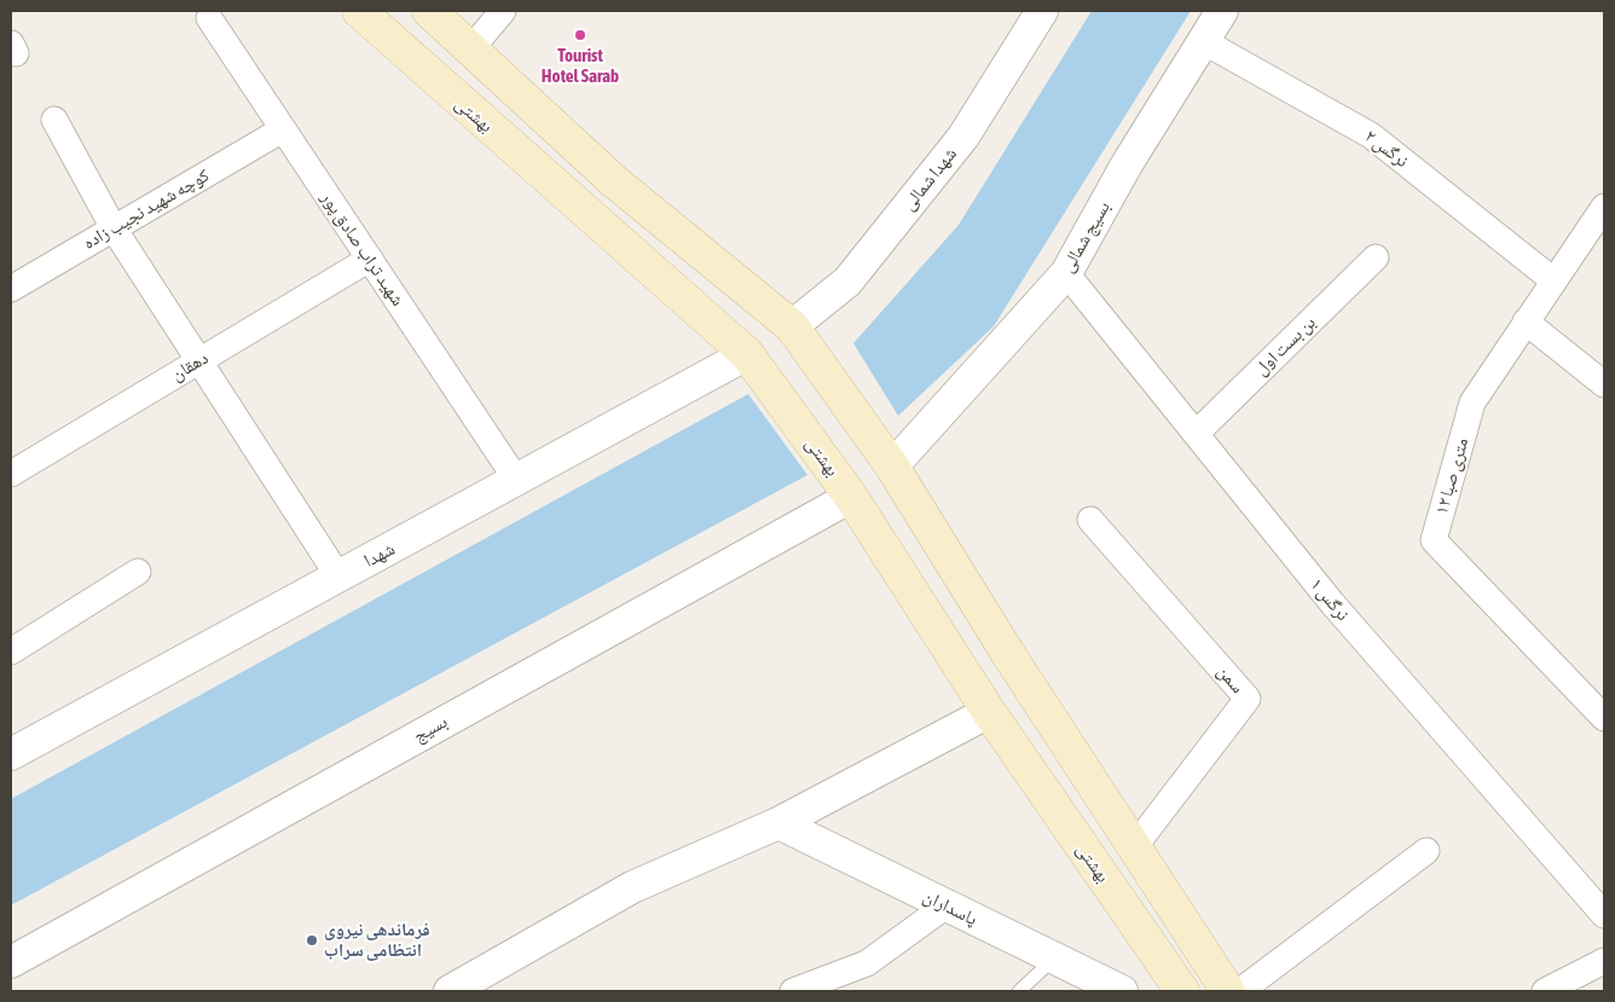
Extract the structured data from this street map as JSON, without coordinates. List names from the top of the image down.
{
  "streets": {
    "main road": ["بهشتی"],
    "street": [
      "نرگس ۲",
      "شهدا شمالی",
      "کوچه شهید نجیب زاده",
      "بسیج شمالی",
      "شهید تراب صادق پور",
      "بن بست اول",
      "دهقان",
      "۱۲ متری صبا",
      "شهدا",
      "نرگس ۱",
      "سمن",
      "بسیج",
      "پاسداران"
    ]
  },
  "crossings": [
    ["بهشتی", "شهدا"],
    ["بهشتی", "بسیج"],
    ["نرگس ۲", "بسیج شمالی"],
    ["نرگس ۲", "۱۲ متری صبا"],
    ["کوچه شهید نجیب زاده", "شهید تراب صادق پور"],
    ["بسیج شمالی", "نرگس ۱"],
    ["شهید تراب صادق پور", "دهقان"],
    ["شهید تراب صادق پور", "شهدا"],
    ["بن بست اول", "نرگس ۱"]
  ],
  "places": ["Tourist Hotel Sarab", "فرماندهی نیروی انتظامی سراب"]
}
